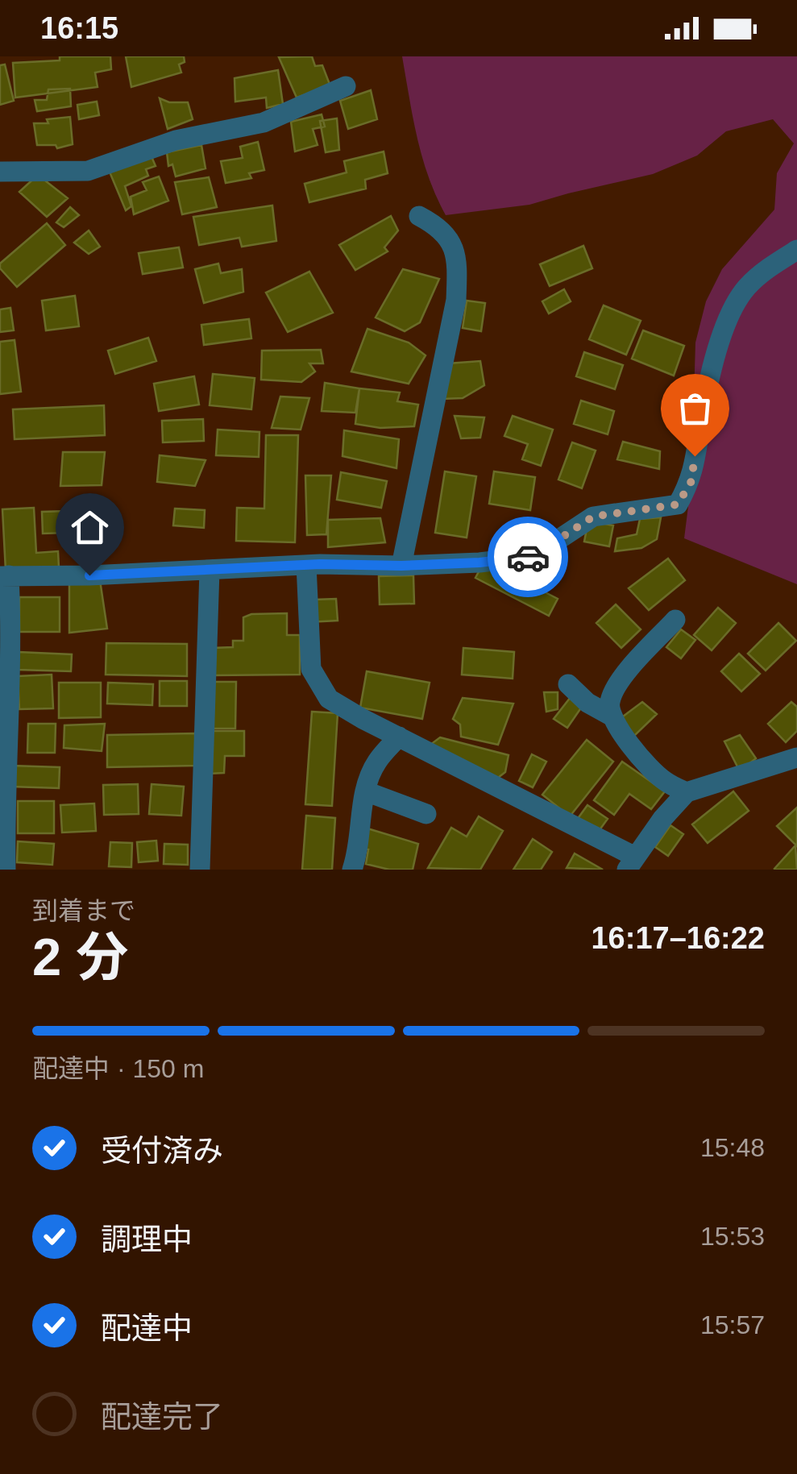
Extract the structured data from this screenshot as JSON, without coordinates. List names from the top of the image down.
{
  "page": {
    "status": "16:15",
    "heading": ["2 分", "到着まで", "16:17–16:22"],
    "bar": "配達中 · 150 m",
    "list": [
      ["受付済み", "15:48"],
      ["調理中", "15:53"],
      ["配達中", "15:57"],
      "配達完了"
    ]
  }
}
